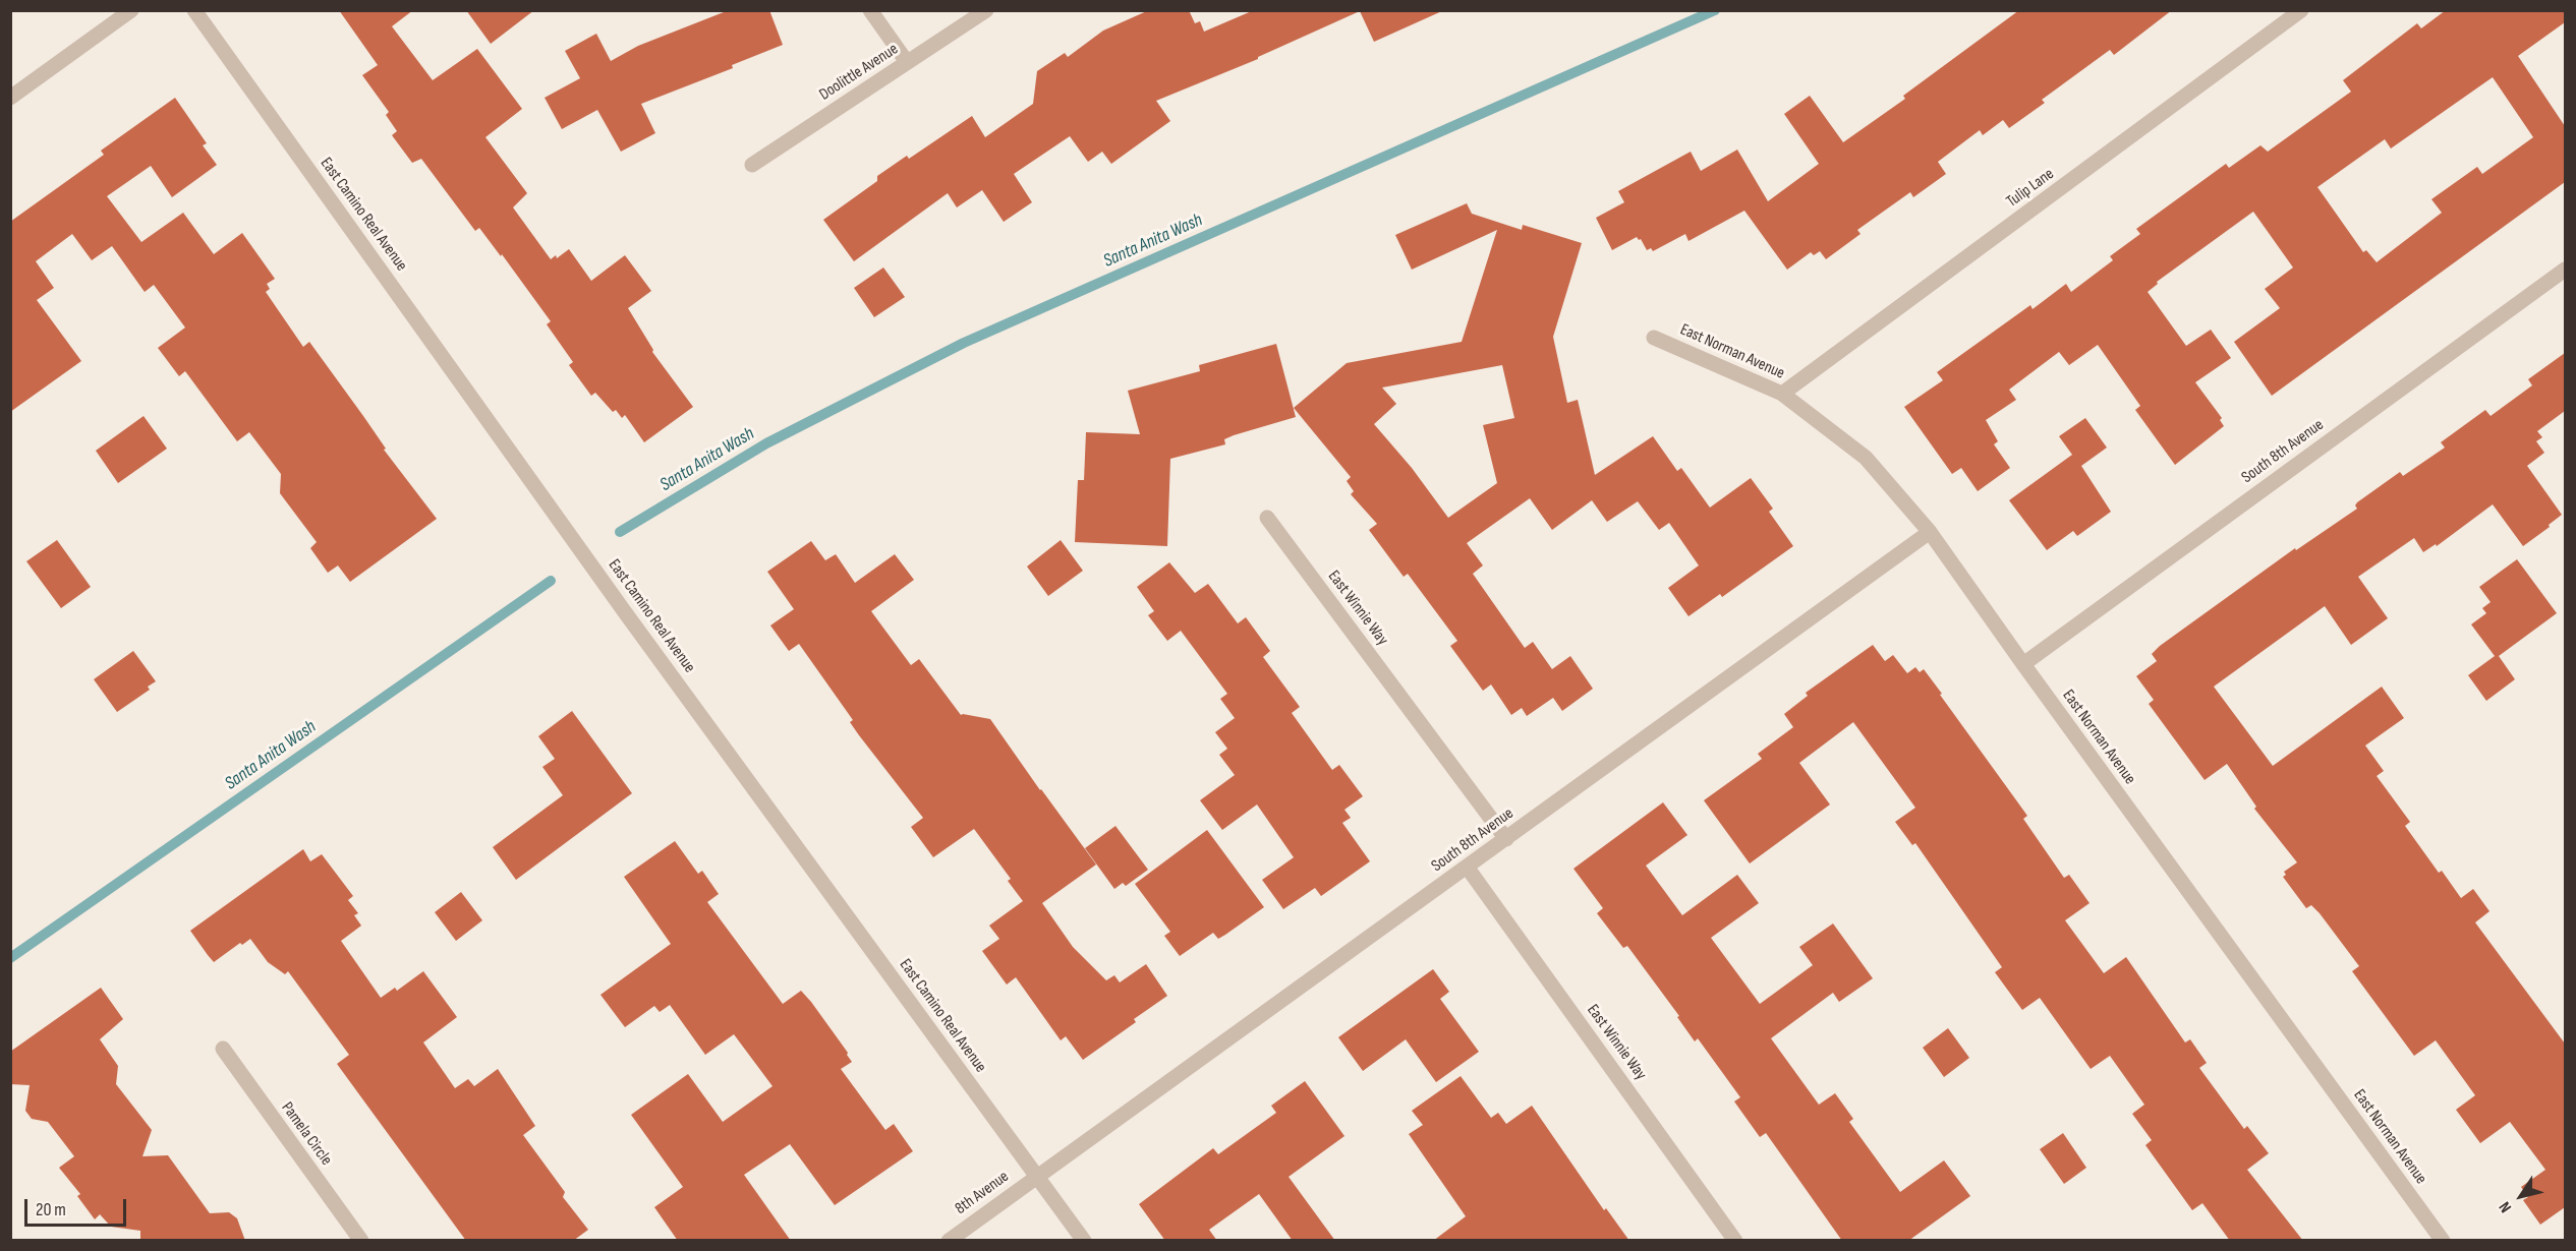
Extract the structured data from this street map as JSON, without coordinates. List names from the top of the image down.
{
  "streets": {
    "street": [
      "Doolittle Avenue",
      "Tulip Lane",
      "East Camino Real Avenue",
      "East Norman Avenue",
      "South 8th Avenue",
      "East Winnie Way",
      "Pamela Circle",
      "8th Avenue"
    ]
  },
  "crossings": [
    ["Tulip Lane", "East Norman Avenue"],
    ["East Camino Real Avenue", "South 8th Avenue"],
    ["East Camino Real Avenue", "8th Avenue"],
    ["East Norman Avenue", "South 8th Avenue"],
    ["South 8th Avenue", "East Winnie Way"],
    ["South 8th Avenue", "8th Avenue"]
  ],
  "water": ["Santa Anita Wash"],
  "scale_bar": "20 m",
  "north": "bottom left"
}
